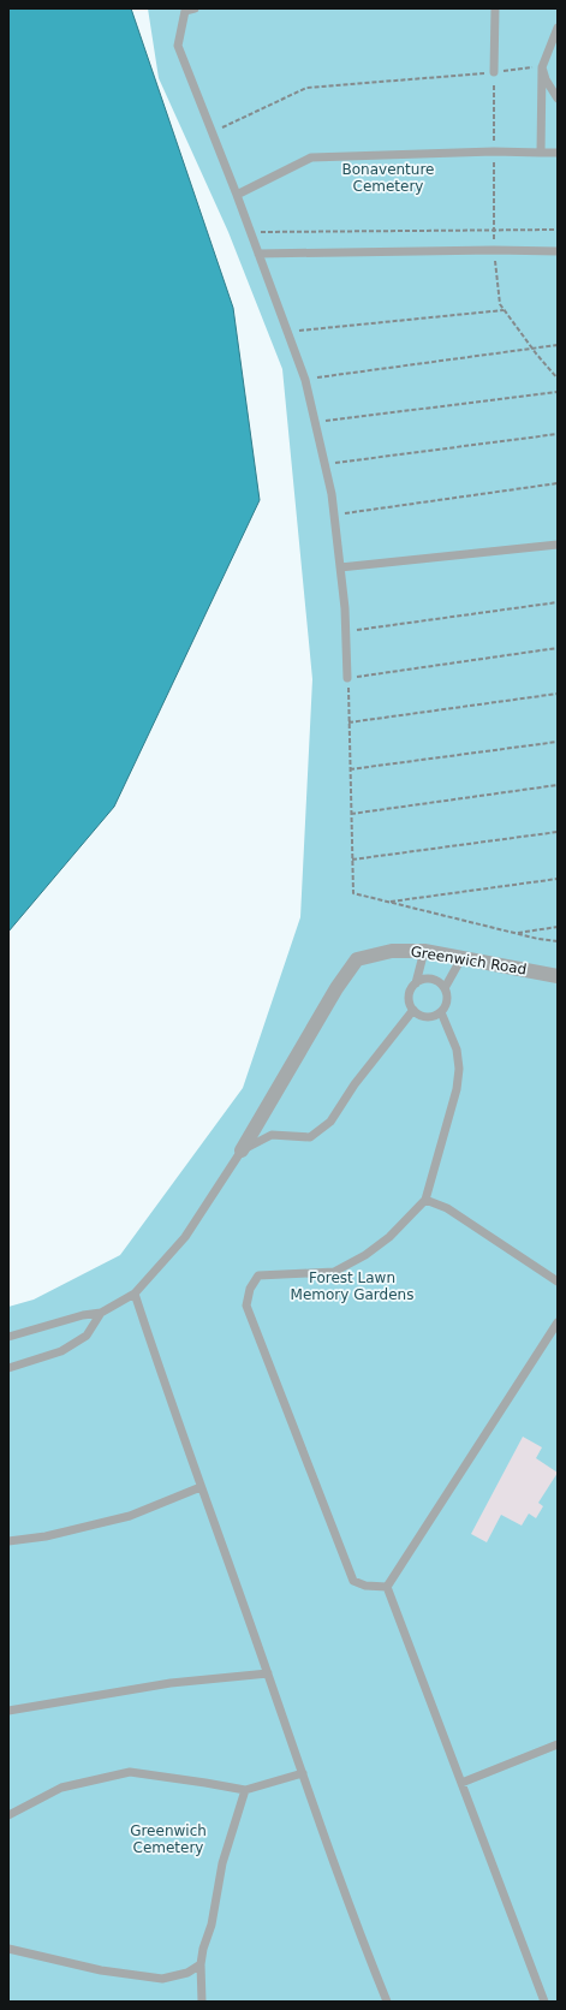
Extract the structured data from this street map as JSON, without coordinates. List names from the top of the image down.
{
  "streets": {
    "street": ["Greenwich Road"]
  },
  "parks": ["Bonaventure Cemetery", "Forest Lawn Memory Gardens", "Greenwich Cemetery"]
}
